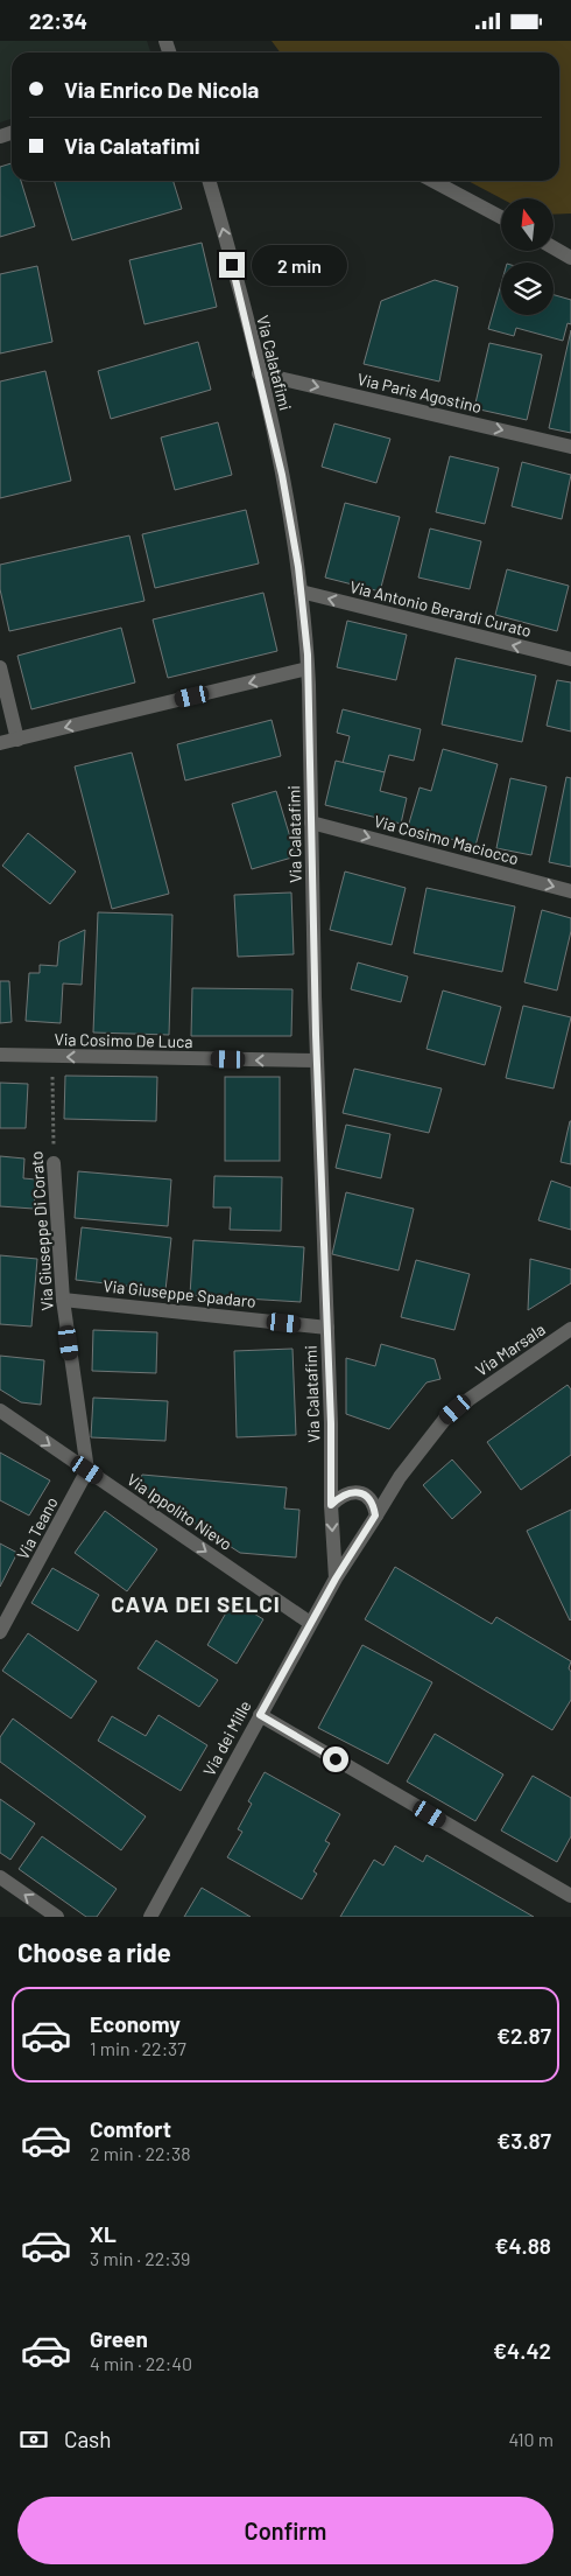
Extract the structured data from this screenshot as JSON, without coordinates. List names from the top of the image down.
{
  "streets": {
    "street": [
      "Via Calatafimi",
      "Via Paris Agostino",
      "Via Antonio Berardi Curato",
      "Via Cosimo Maciocco",
      "Via Cosimo De Luca",
      "Via Giuseppe Di Corato",
      "Via Giuseppe Spadaro",
      "Via Marsala",
      "Via Ippolito Nievo",
      "Via Teano",
      "Via dei Mille"
    ]
  },
  "crossings": [
    ["Via Calatafimi", "Via Paris Agostino"],
    ["Via Calatafimi", "Via Antonio Berardi Curato"],
    ["Via Calatafimi", "Via Cosimo Maciocco"],
    ["Via Calatafimi", "Via Cosimo De Luca"],
    ["Via Calatafimi", "Via Giuseppe Spadaro"],
    ["Via Cosimo De Luca", "Via Giuseppe Di Corato"],
    ["Via Giuseppe Di Corato", "Via Giuseppe Spadaro"],
    ["Via Giuseppe Di Corato", "Via Ippolito Nievo"],
    ["Via Giuseppe Di Corato", "Via Teano"],
    ["Via Marsala", "Via dei Mille"],
    ["Via Ippolito Nievo", "Via Teano"],
    ["Via Ippolito Nievo", "Via dei Mille"]
  ],
  "one_way": [
    "Via Paris Agostino",
    "Via Antonio Berardi Curato",
    "Via Cosimo Maciocco",
    "Via Cosimo De Luca",
    "Via Ippolito Nievo"
  ],
  "districts": ["CAVA DEI SELCI"],
  "north": "top",
  "page": {
    "status": "22:34",
    "banner": ["Via Enrico De Nicola", "Via Calatafimi"],
    "bubble": "2 min",
    "heading": "Choose a ride",
    "list": [
      {
        "name": "Economy",
        "note": "1 min · 22:37",
        "value": "€2.87"
      },
      {
        "name": "Comfort",
        "note": "2 min · 22:38",
        "value": "€3.87"
      },
      {
        "name": "XL",
        "note": "3 min · 22:39",
        "value": "€4.88"
      },
      {
        "name": "Green",
        "note": "4 min · 22:40",
        "value": "€4.42"
      }
    ],
    "pay": ["Cash", "410 m"],
    "buttons": "Confirm"
  }
}
